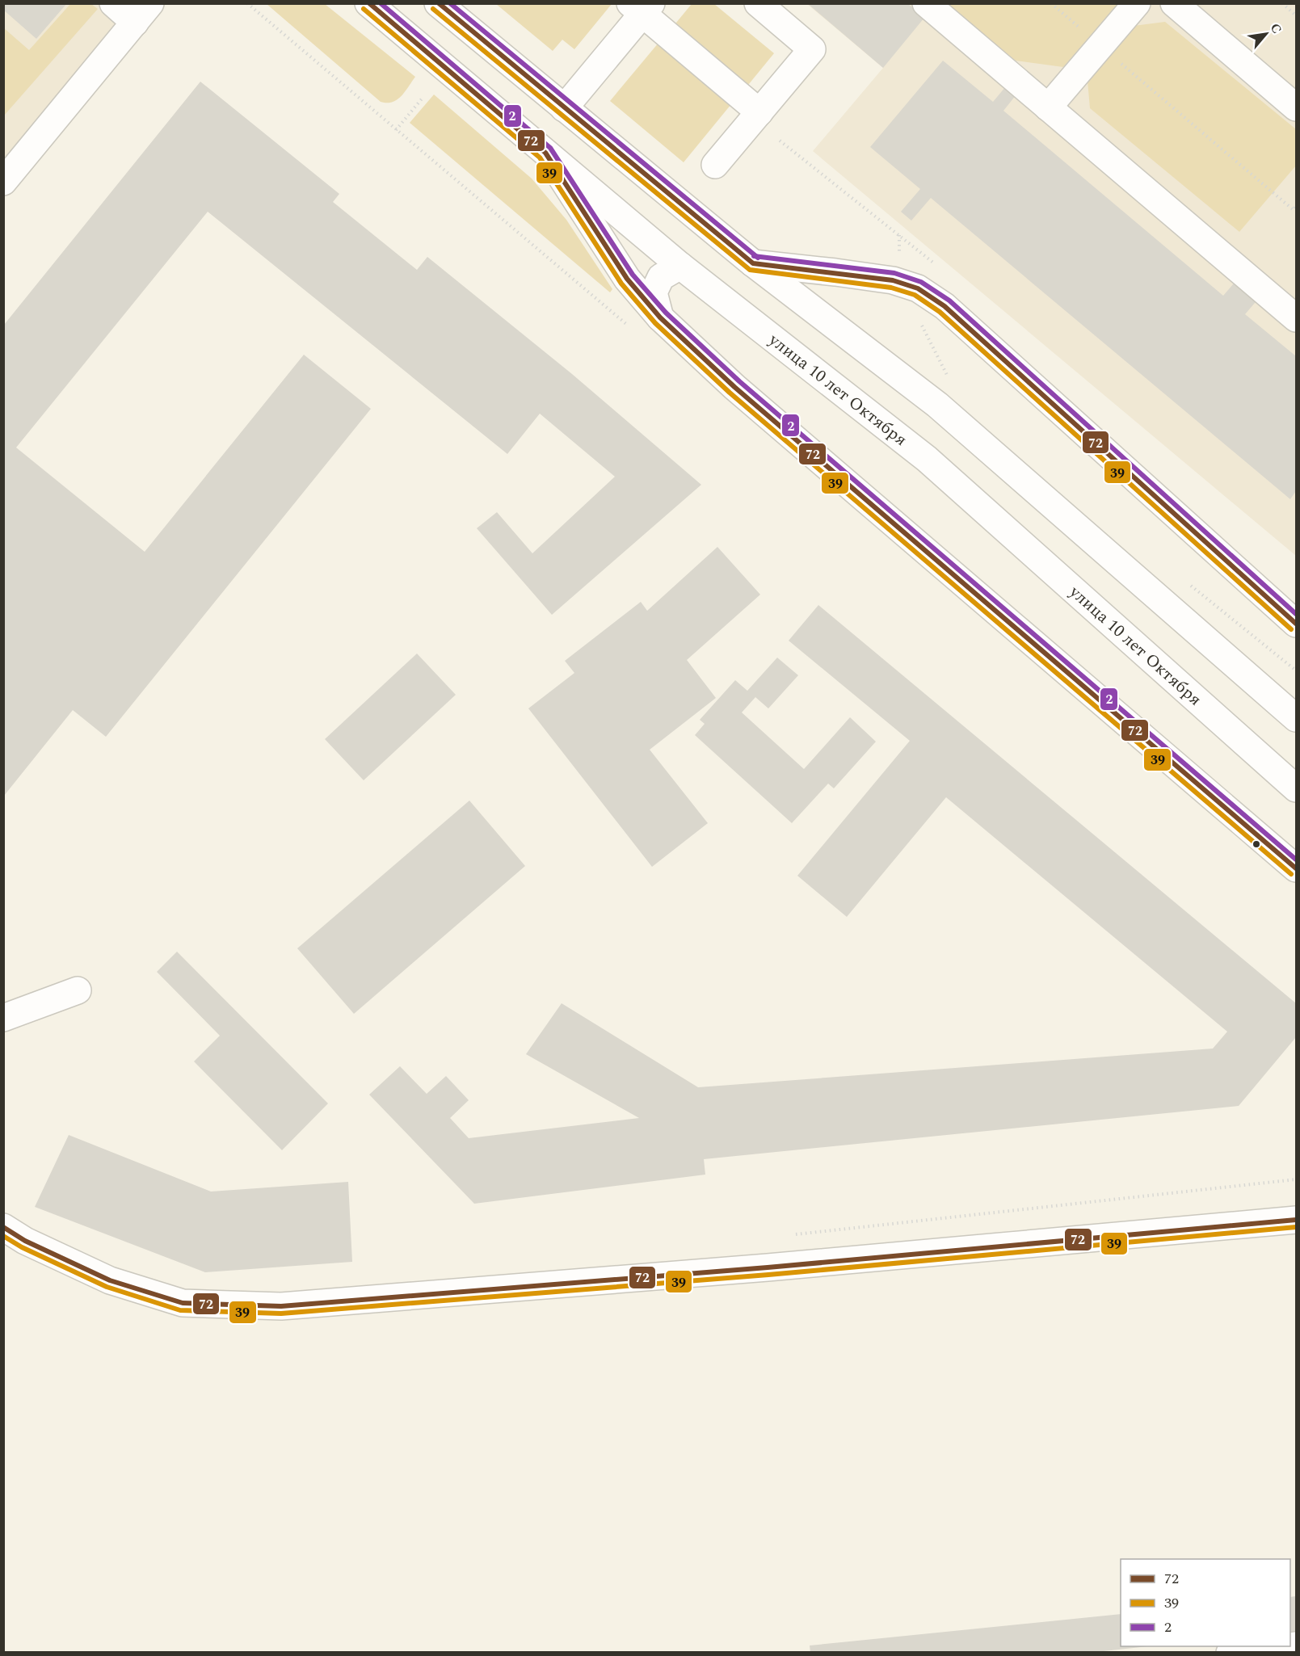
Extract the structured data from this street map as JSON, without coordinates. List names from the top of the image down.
{
  "streets": {
    "main road": ["улица 10 лет Октября"]
  },
  "lines": ["transit line 72", "transit line 2", "transit line 39"],
  "legend": ["72", "39", "2"],
  "north": "top right"
}
